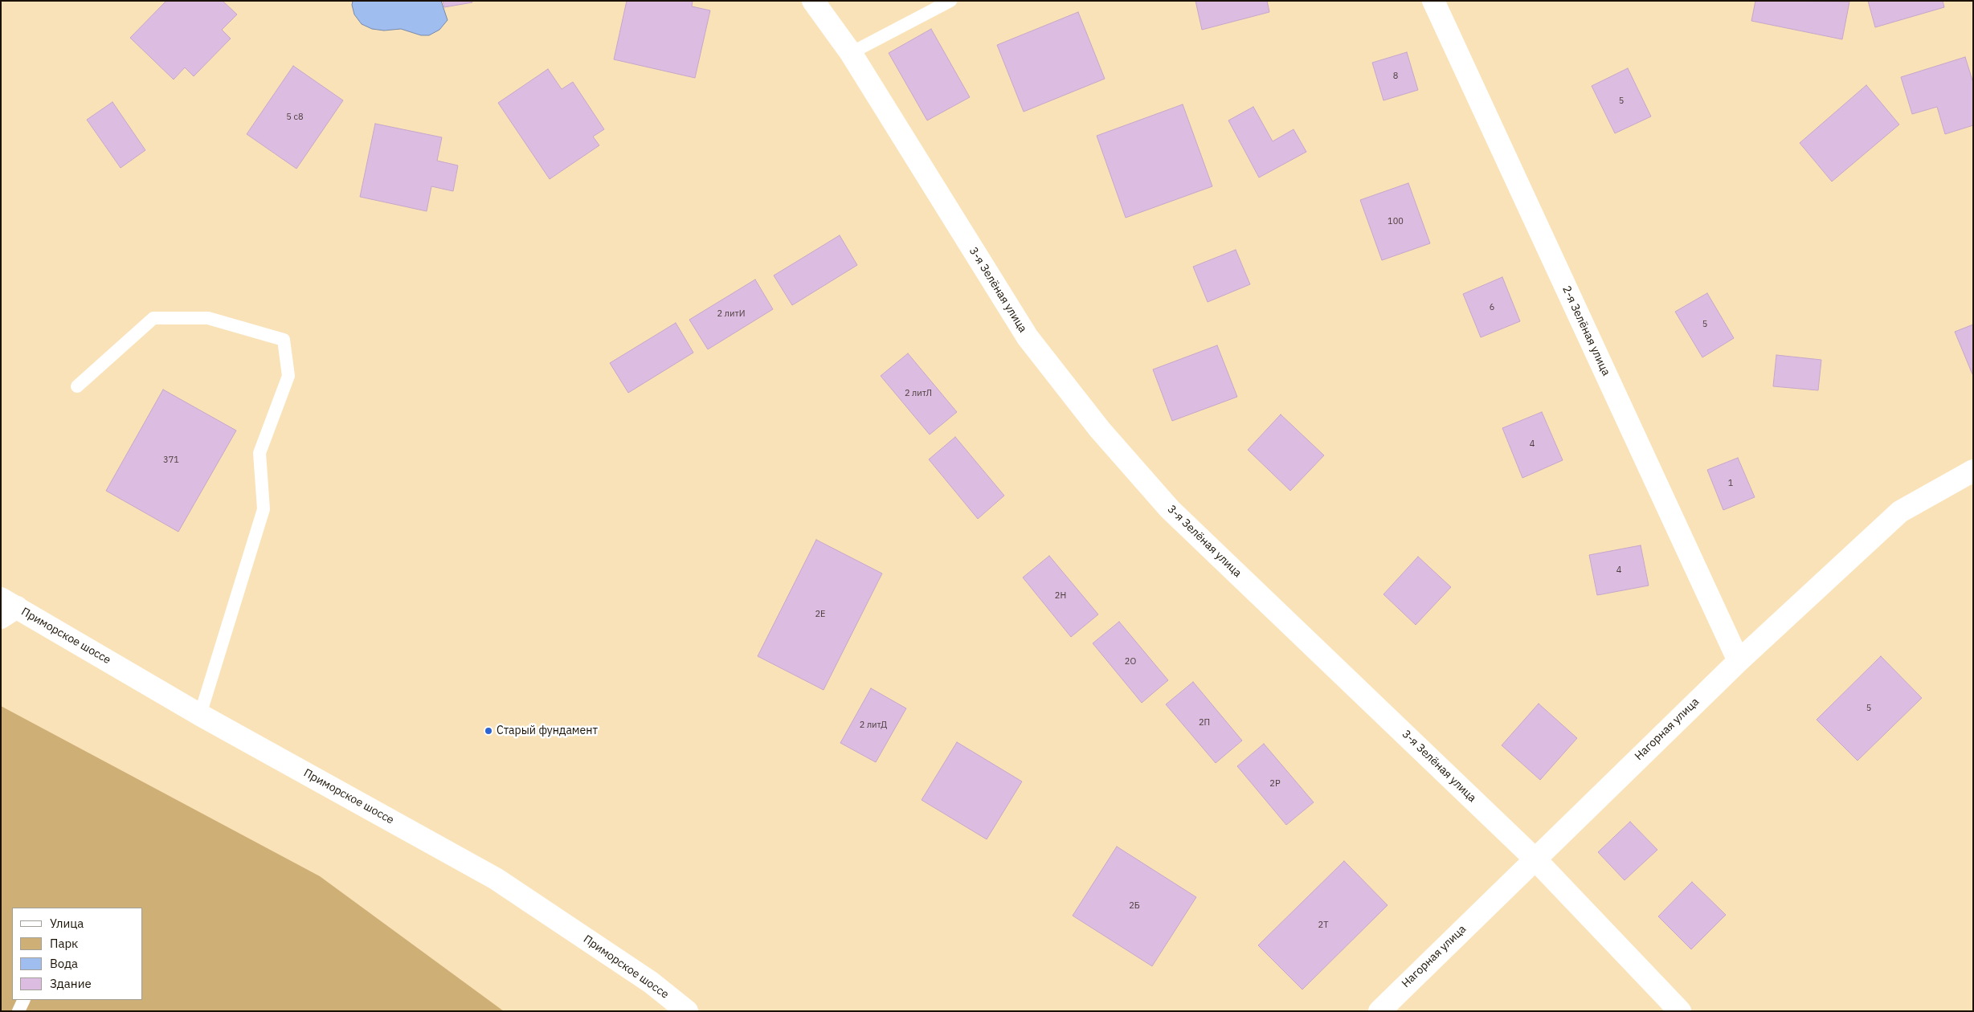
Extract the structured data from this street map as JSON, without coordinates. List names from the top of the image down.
{
  "streets": {
    "street": [
      "3-я Зелёная улица",
      "2-я Зелёная улица",
      "Приморское шоссе",
      "Нагорная улица"
    ]
  },
  "crossings": [
    ["3-я Зелёная улица", "Нагорная улица"],
    ["2-я Зелёная улица", "Нагорная улица"]
  ],
  "places": ["Старый фундамент"],
  "house_numbers": [
    "8",
    "5",
    "5 с8",
    "100",
    "6",
    "2 литИ",
    "5",
    "2 литЛ",
    "4",
    "371",
    "1",
    "4",
    "2Н",
    "2Е",
    "2О",
    "5",
    "2П",
    "2 литД",
    "2Р",
    "2Б",
    "2Т"
  ],
  "legend": [
    "Улица",
    "Парк",
    "Вода",
    "Здание"
  ]
}
